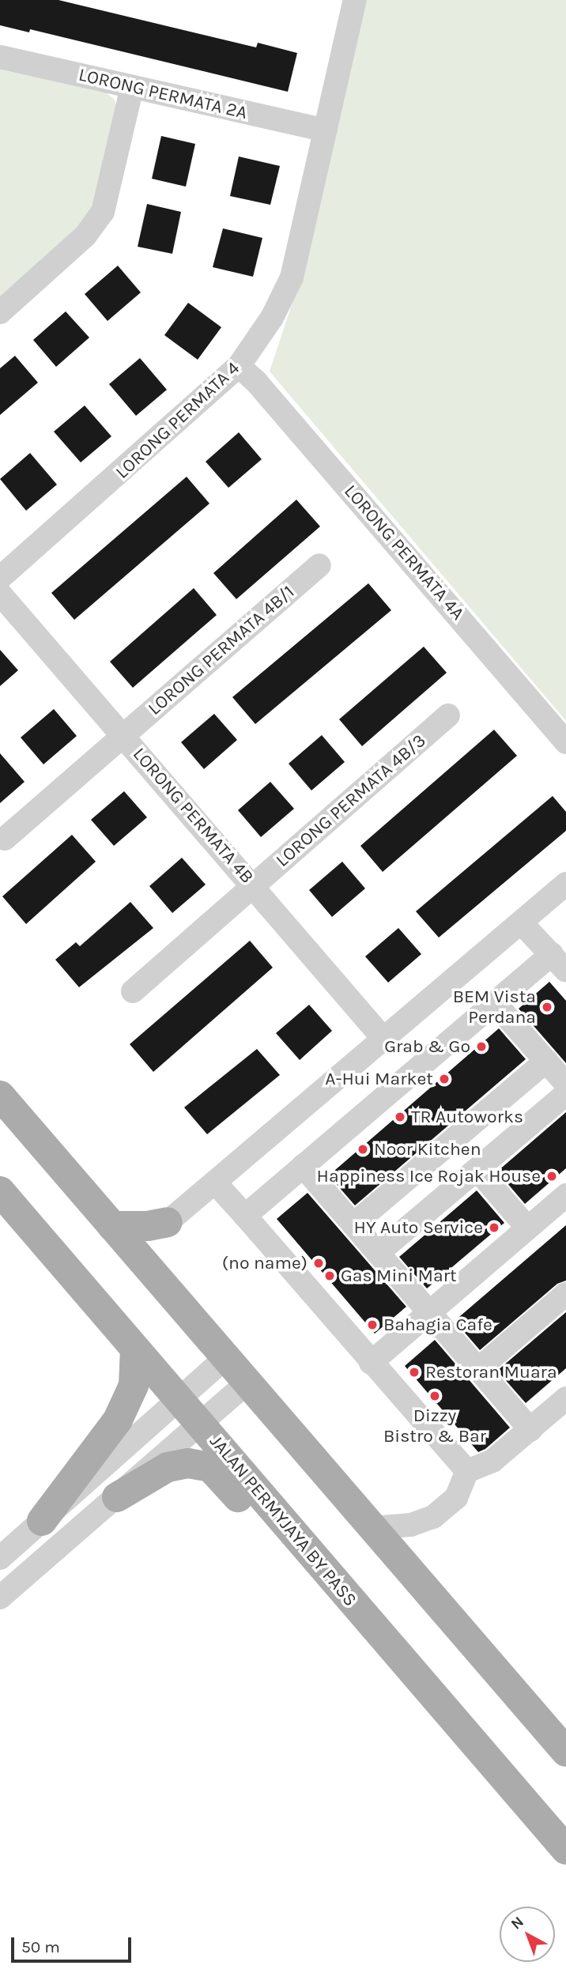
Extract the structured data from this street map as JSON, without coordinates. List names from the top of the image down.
{
  "streets": {
    "main road": ["JALAN PERMYJAYA BY PASS"],
    "street": [
      "LORONG PERMATA 2A",
      "LORONG PERMATA 4",
      "LORONG PERMATA 4A",
      "LORONG PERMATA 4B/1",
      "LORONG PERMATA 4B/3",
      "LORONG PERMATA 4B"
    ]
  },
  "crossings": [
    ["LORONG PERMATA 2A", "LORONG PERMATA 4"],
    ["LORONG PERMATA 4", "LORONG PERMATA 4A"],
    ["LORONG PERMATA 4B/1", "LORONG PERMATA 4B"],
    ["LORONG PERMATA 4B/3", "LORONG PERMATA 4B"]
  ],
  "places": [
    "BEM Vista Perdana",
    "Grab & Go",
    "A-Hui Market",
    "TR Autoworks",
    "Noor Kitchen",
    "Happiness Ice Rojak House",
    "HY Auto Service",
    "(no name)",
    "Gas Mini Mart",
    "Bahagia Cafe",
    "Restoran Muara",
    "Dizzy Bistro & Bar"
  ],
  "scale_bar": "50 m",
  "north": "top left"
}
